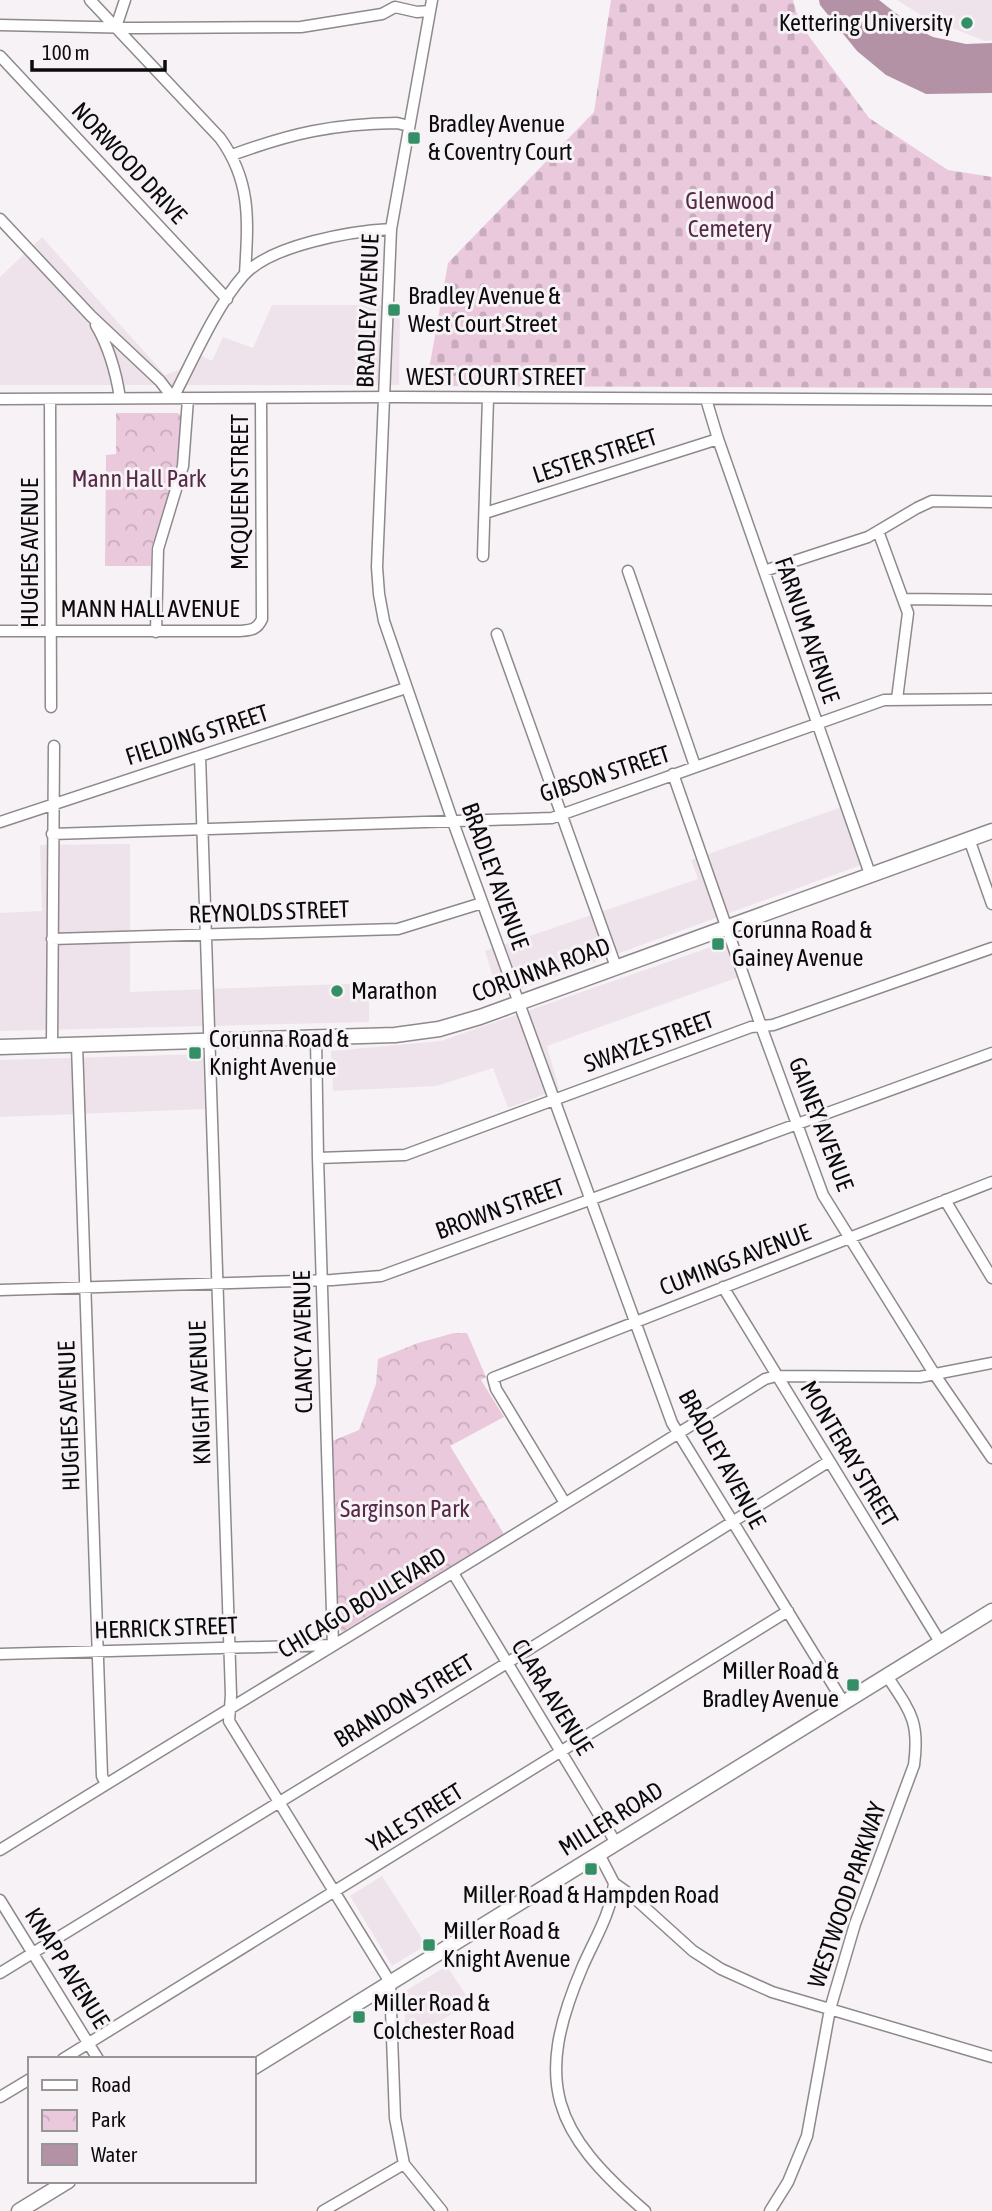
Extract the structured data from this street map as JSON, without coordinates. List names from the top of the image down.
{
  "streets": {
    "main road": ["CORUNNA ROAD", "MILLER ROAD"],
    "street": [
      "NORWOOD DRIVE",
      "BRADLEY AVENUE",
      "WEST COURT STREET",
      "LESTER STREET",
      "MCQUEEN STREET",
      "HUGHES AVENUE",
      "MANN HALL AVENUE",
      "FARNUM AVENUE",
      "FIELDING STREET",
      "GIBSON STREET",
      "REYNOLDS STREET",
      "SWAYZE STREET",
      "GAINEY AVENUE",
      "BROWN STREET",
      "CUMINGS AVENUE",
      "CLANCY AVENUE",
      "KNIGHT AVENUE",
      "MONTERAY STREET",
      "CHICAGO BOULEVARD",
      "HERRICK STREET",
      "CLARA AVENUE",
      "BRANDON STREET",
      "YALE STREET",
      "WESTWOOD PARKWAY",
      "KNAPP AVENUE"
    ]
  },
  "crossings": [
    ["BRADLEY AVENUE", "WEST COURT STREET"],
    ["BRADLEY AVENUE", "FIELDING STREET"],
    ["BRADLEY AVENUE", "GIBSON STREET"],
    ["BRADLEY AVENUE", "REYNOLDS STREET"],
    ["BRADLEY AVENUE", "CORUNNA ROAD"],
    ["BRADLEY AVENUE", "SWAYZE STREET"],
    ["BRADLEY AVENUE", "BROWN STREET"],
    ["BRADLEY AVENUE", "CUMINGS AVENUE"],
    ["BRADLEY AVENUE", "CHICAGO BOULEVARD"],
    ["BRADLEY AVENUE", "BRANDON STREET"],
    ["BRADLEY AVENUE", "YALE STREET"],
    ["BRADLEY AVENUE", "MILLER ROAD"],
    ["WEST COURT STREET", "MCQUEEN STREET"],
    ["WEST COURT STREET", "HUGHES AVENUE"],
    ["WEST COURT STREET", "FARNUM AVENUE"],
    ["LESTER STREET", "FARNUM AVENUE"],
    ["MCQUEEN STREET", "MANN HALL AVENUE"],
    ["HUGHES AVENUE", "MANN HALL AVENUE"],
    ["HUGHES AVENUE", "CORUNNA ROAD"],
    ["HUGHES AVENUE", "BROWN STREET"],
    ["HUGHES AVENUE", "CHICAGO BOULEVARD"],
    ["HUGHES AVENUE", "HERRICK STREET"],
    ["FARNUM AVENUE", "GIBSON STREET"],
    ["FARNUM AVENUE", "CORUNNA ROAD"],
    ["FIELDING STREET", "KNIGHT AVENUE"],
    ["GIBSON STREET", "GAINEY AVENUE"],
    ["GIBSON STREET", "KNIGHT AVENUE"],
    ["REYNOLDS STREET", "KNIGHT AVENUE"],
    ["CORUNNA ROAD", "GAINEY AVENUE"],
    ["CORUNNA ROAD", "CLANCY AVENUE"],
    ["CORUNNA ROAD", "KNIGHT AVENUE"],
    ["SWAYZE STREET", "GAINEY AVENUE"],
    ["SWAYZE STREET", "CLANCY AVENUE"],
    ["GAINEY AVENUE", "BROWN STREET"],
    ["GAINEY AVENUE", "CUMINGS AVENUE"],
    ["GAINEY AVENUE", "CHICAGO BOULEVARD"],
    ["BROWN STREET", "CLANCY AVENUE"],
    ["BROWN STREET", "KNIGHT AVENUE"],
    ["CUMINGS AVENUE", "MONTERAY STREET"],
    ["CUMINGS AVENUE", "CHICAGO BOULEVARD"],
    ["CLANCY AVENUE", "CHICAGO BOULEVARD"],
    ["CLANCY AVENUE", "HERRICK STREET"],
    ["KNIGHT AVENUE", "CHICAGO BOULEVARD"],
    ["KNIGHT AVENUE", "HERRICK STREET"],
    ["KNIGHT AVENUE", "BRANDON STREET"],
    ["KNIGHT AVENUE", "YALE STREET"],
    ["KNIGHT AVENUE", "MILLER ROAD"],
    ["MONTERAY STREET", "CHICAGO BOULEVARD"],
    ["MONTERAY STREET", "BRANDON STREET"],
    ["MONTERAY STREET", "MILLER ROAD"],
    ["CHICAGO BOULEVARD", "HERRICK STREET"],
    ["CHICAGO BOULEVARD", "CLARA AVENUE"],
    ["CLARA AVENUE", "BRANDON STREET"],
    ["CLARA AVENUE", "YALE STREET"],
    ["CLARA AVENUE", "MILLER ROAD"],
    ["BRANDON STREET", "KNAPP AVENUE"],
    ["YALE STREET", "KNAPP AVENUE"],
    ["MILLER ROAD", "WESTWOOD PARKWAY"]
  ],
  "parks": ["Glenwood Cemetery", "Mann Hall Park", "Sarginson Park"],
  "places": {
    "other": ["Kettering University", "Marathon"],
    "transit": [
      "Bradley Avenue & Coventry Court",
      "Bradley Avenue & West Court Street",
      "Corunna Road & Gainey Avenue",
      "Corunna Road & Knight Avenue",
      "Miller Road & Bradley Avenue",
      "Miller Road & Hampden Road",
      "Miller Road & Knight Avenue",
      "Miller Road & Colchester Road"
    ]
  },
  "legend": ["Road", "Park", "Water"],
  "scale_bar": "100 m"
}
